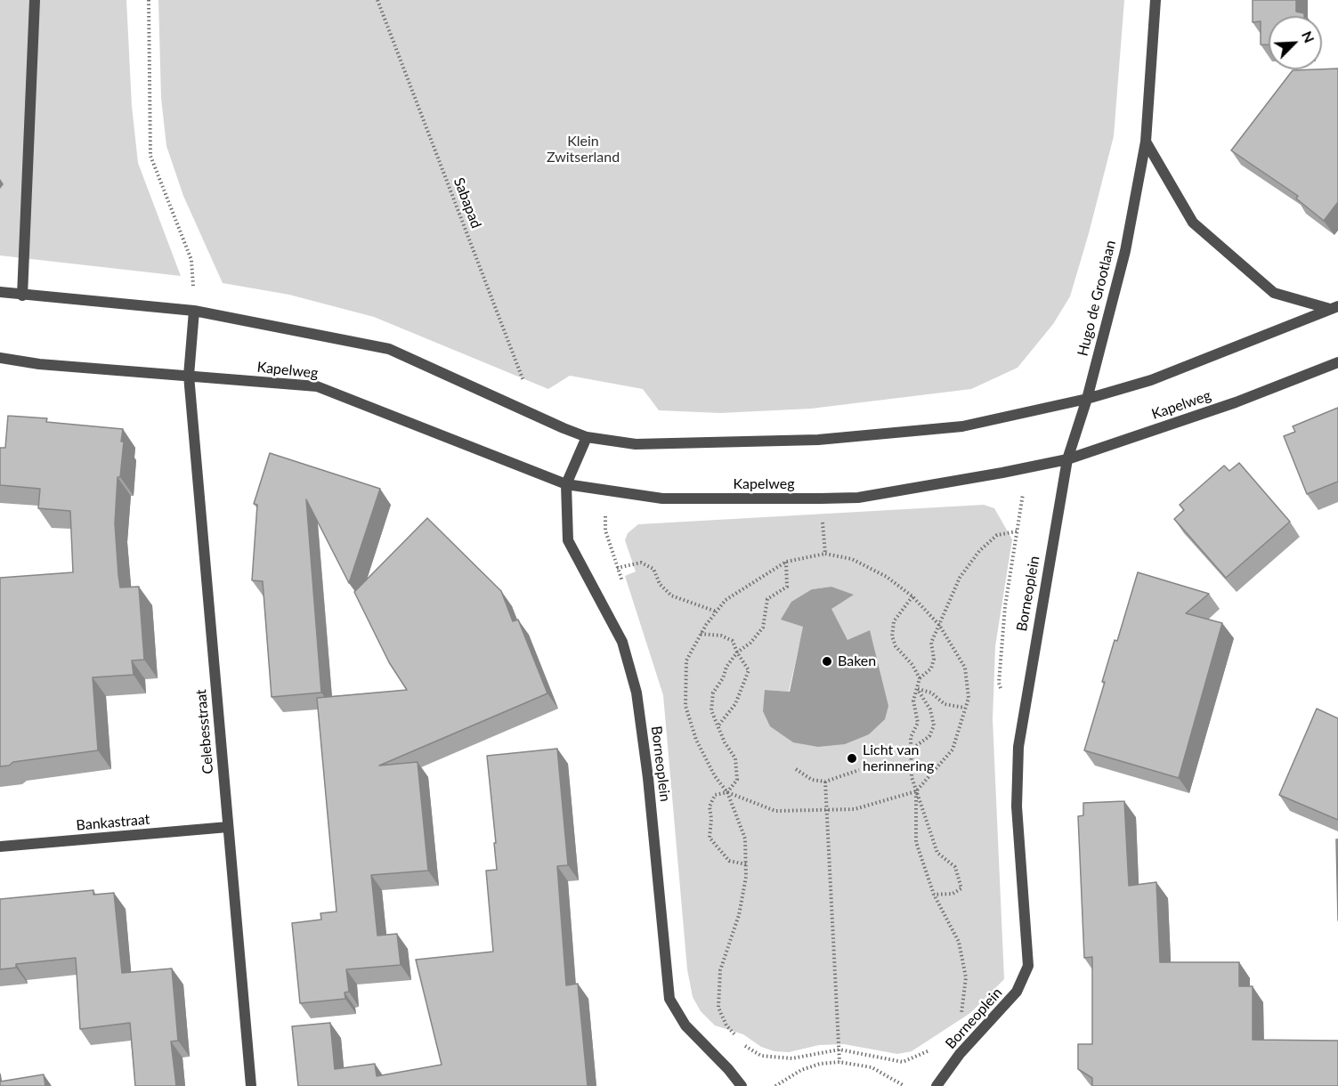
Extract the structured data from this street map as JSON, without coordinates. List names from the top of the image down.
{
  "streets": {
    "street": [
      "Hugo de Grootlaan",
      "Kapelweg",
      "Borneoplein",
      "Celebesstraat",
      "Bankastraat"
    ],
    "path": ["Sabapad"]
  },
  "crossings": [
    ["Hugo de Grootlaan", "Kapelweg"],
    ["Hugo de Grootlaan", "Borneoplein"],
    ["Kapelweg", "Borneoplein"],
    ["Kapelweg", "Celebesstraat"],
    ["Celebesstraat", "Bankastraat"]
  ],
  "parks": ["Klein Zwitserland"],
  "places": ["Baken", "Licht van herinnering"],
  "north": "top right"
}
